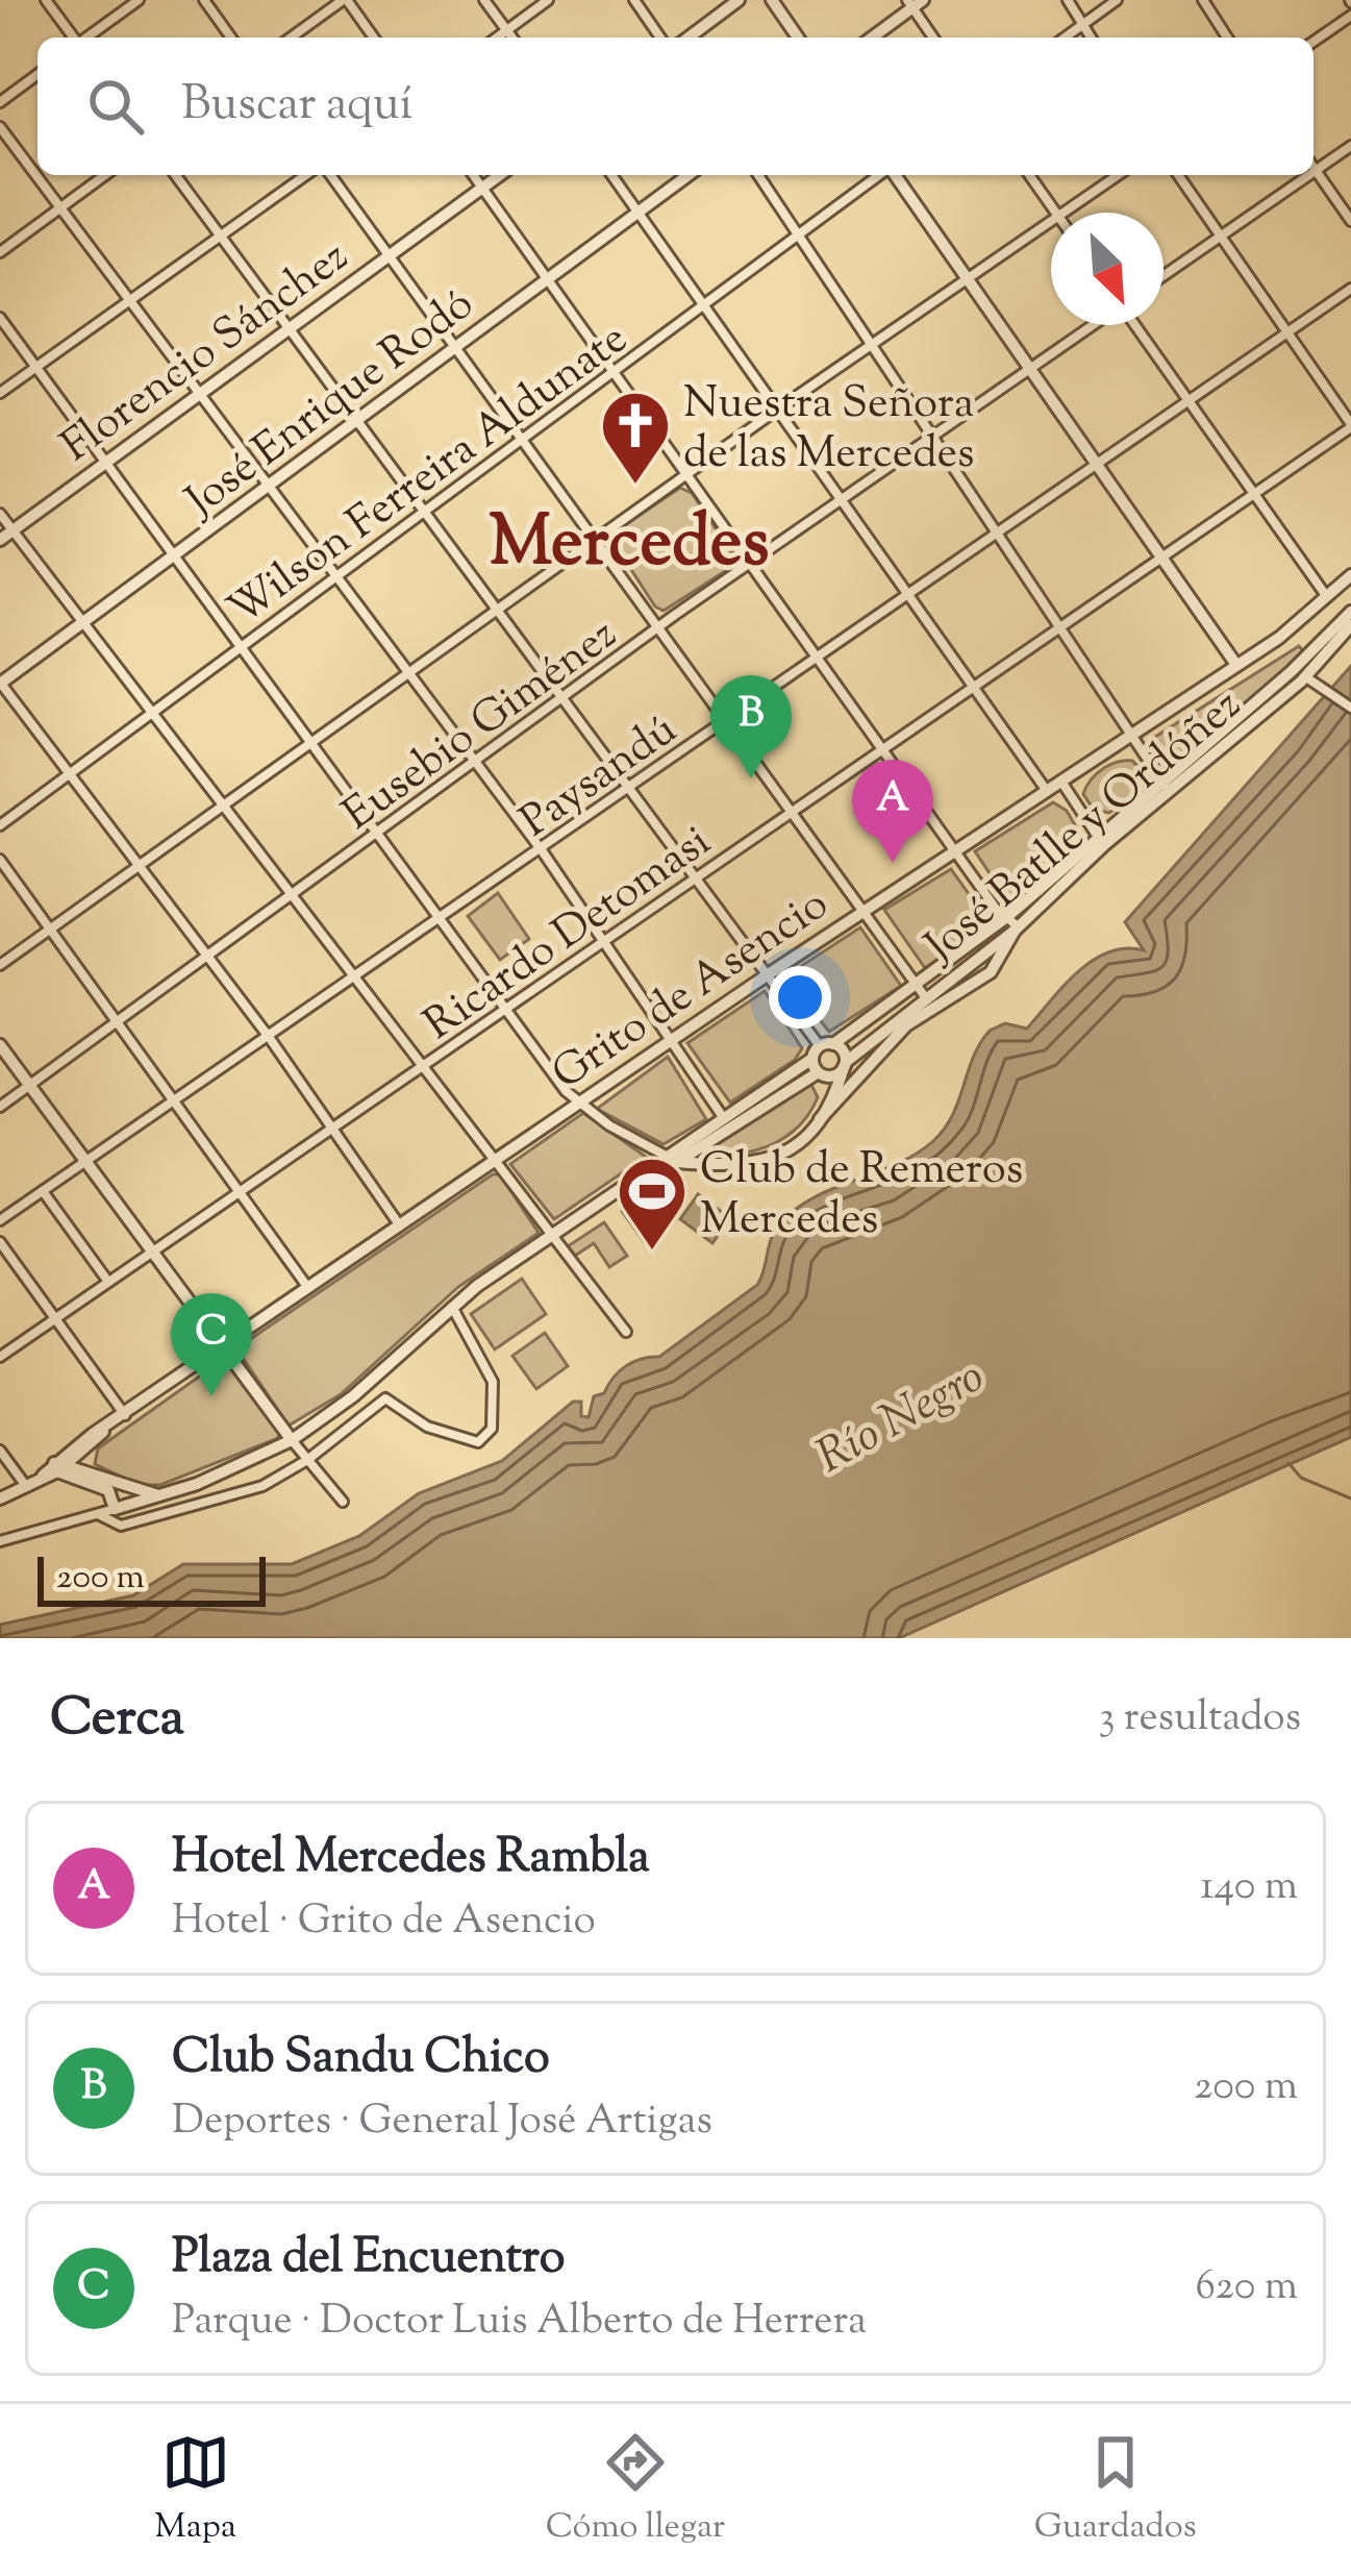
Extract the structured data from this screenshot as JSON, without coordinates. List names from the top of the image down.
{
  "streets": {
    "street": [
      "Florencio Sánchez",
      "José Enrique Rodó",
      "Wilson Ferreira Aldunate",
      "Eusebio Giménez",
      "Paysandú",
      "José Batlle y Ordóñez",
      "Ricardo Detomasi",
      "Grito de Asencio"
    ]
  },
  "districts": ["Mercedes"],
  "water": ["Río Negro"],
  "places": {
    "church": ["Nuestra Señora de las Mercedes"],
    "sports": ["Club de Remeros Mercedes"]
  },
  "scale_bar": "200 m",
  "north": "bottom right",
  "page": {
    "search": "Buscar aquí",
    "pins": ["B", "A", "C"],
    "scale": "200 m",
    "heading": ["Cerca", "3 resultados"],
    "list": [
      {
        "mark": "A",
        "name": "Hotel Mercedes Rambla",
        "note": "Hotel · Grito de Asencio",
        "value": "140 m"
      },
      {
        "mark": "B",
        "name": "Club Sandu Chico",
        "note": "Deportes · General José Artigas",
        "value": "200 m"
      },
      {
        "mark": "C",
        "name": "Plaza del Encuentro",
        "note": "Parque · Doctor Luis Alberto de Herrera",
        "value": "620 m"
      }
    ],
    "nav": ["Mapa", "Cómo llegar", "Guardados"]
  }
}
